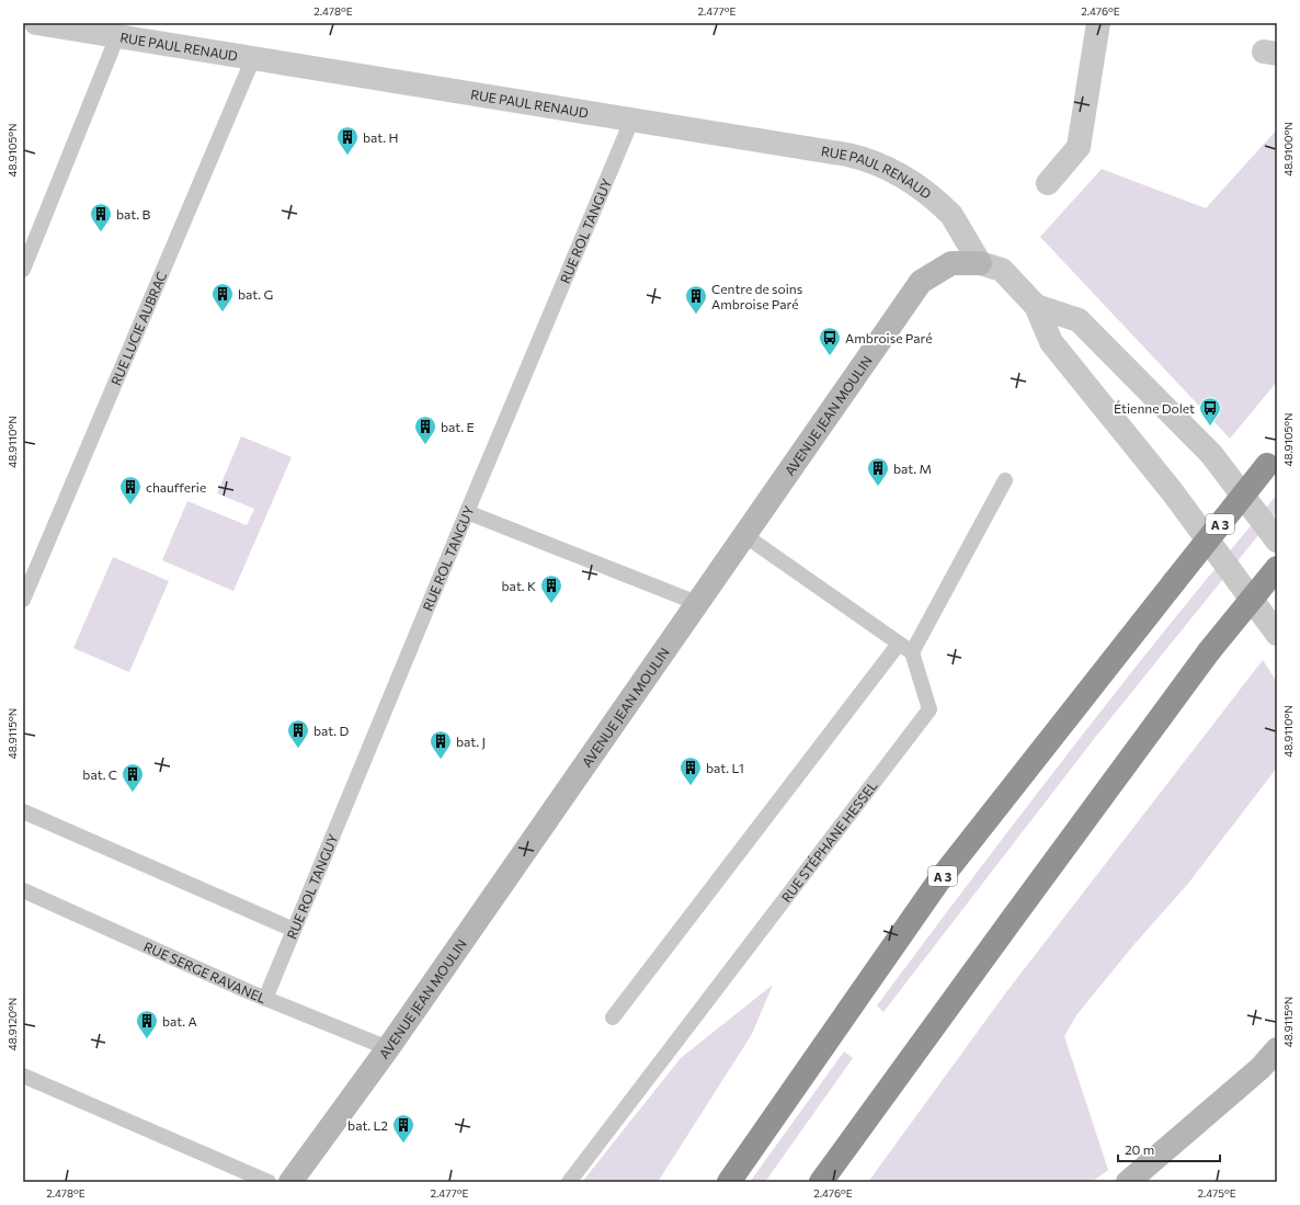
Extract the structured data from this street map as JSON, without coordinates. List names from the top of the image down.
{
  "streets": {
    "highway": ["A 3"],
    "street": ["RUE PAUL RENAUD", "AVENUE JEAN MOULIN"],
    "lane": [
      "RUE ROL TANGUY",
      "RUE LUCIE AUBRAC",
      "RUE STÉPHANE HESSEL",
      "RUE SERGE RAVANEL"
    ]
  },
  "crossings": [
    ["RUE PAUL RENAUD", "RUE ROL TANGUY"],
    ["RUE PAUL RENAUD", "RUE LUCIE AUBRAC"],
    ["RUE PAUL RENAUD", "AVENUE JEAN MOULIN"],
    ["RUE ROL TANGUY", "RUE SERGE RAVANEL"],
    ["AVENUE JEAN MOULIN", "RUE SERGE RAVANEL"]
  ],
  "places": {
    "building": [
      "bat. H",
      "bat. B",
      "bat. G",
      "Centre de soins Ambroise Paré",
      "bat. E",
      "bat. M",
      "chaufferie",
      "bat. K",
      "bat. D",
      "bat. J",
      "bat. L1",
      "bat. C",
      "bat. A",
      "bat. L2"
    ],
    "bus stop": ["Ambroise Paré", "Étienne Dolet"]
  },
  "scale_bar": "20 m",
  "coordinates": [
    "2.478°E",
    "2.477°E",
    "2.476°E",
    "48.9100°N",
    "48.9105°N",
    "48.9110°N",
    "48.9115°N",
    "48.9120°N",
    "2.475°E"
  ]
}
